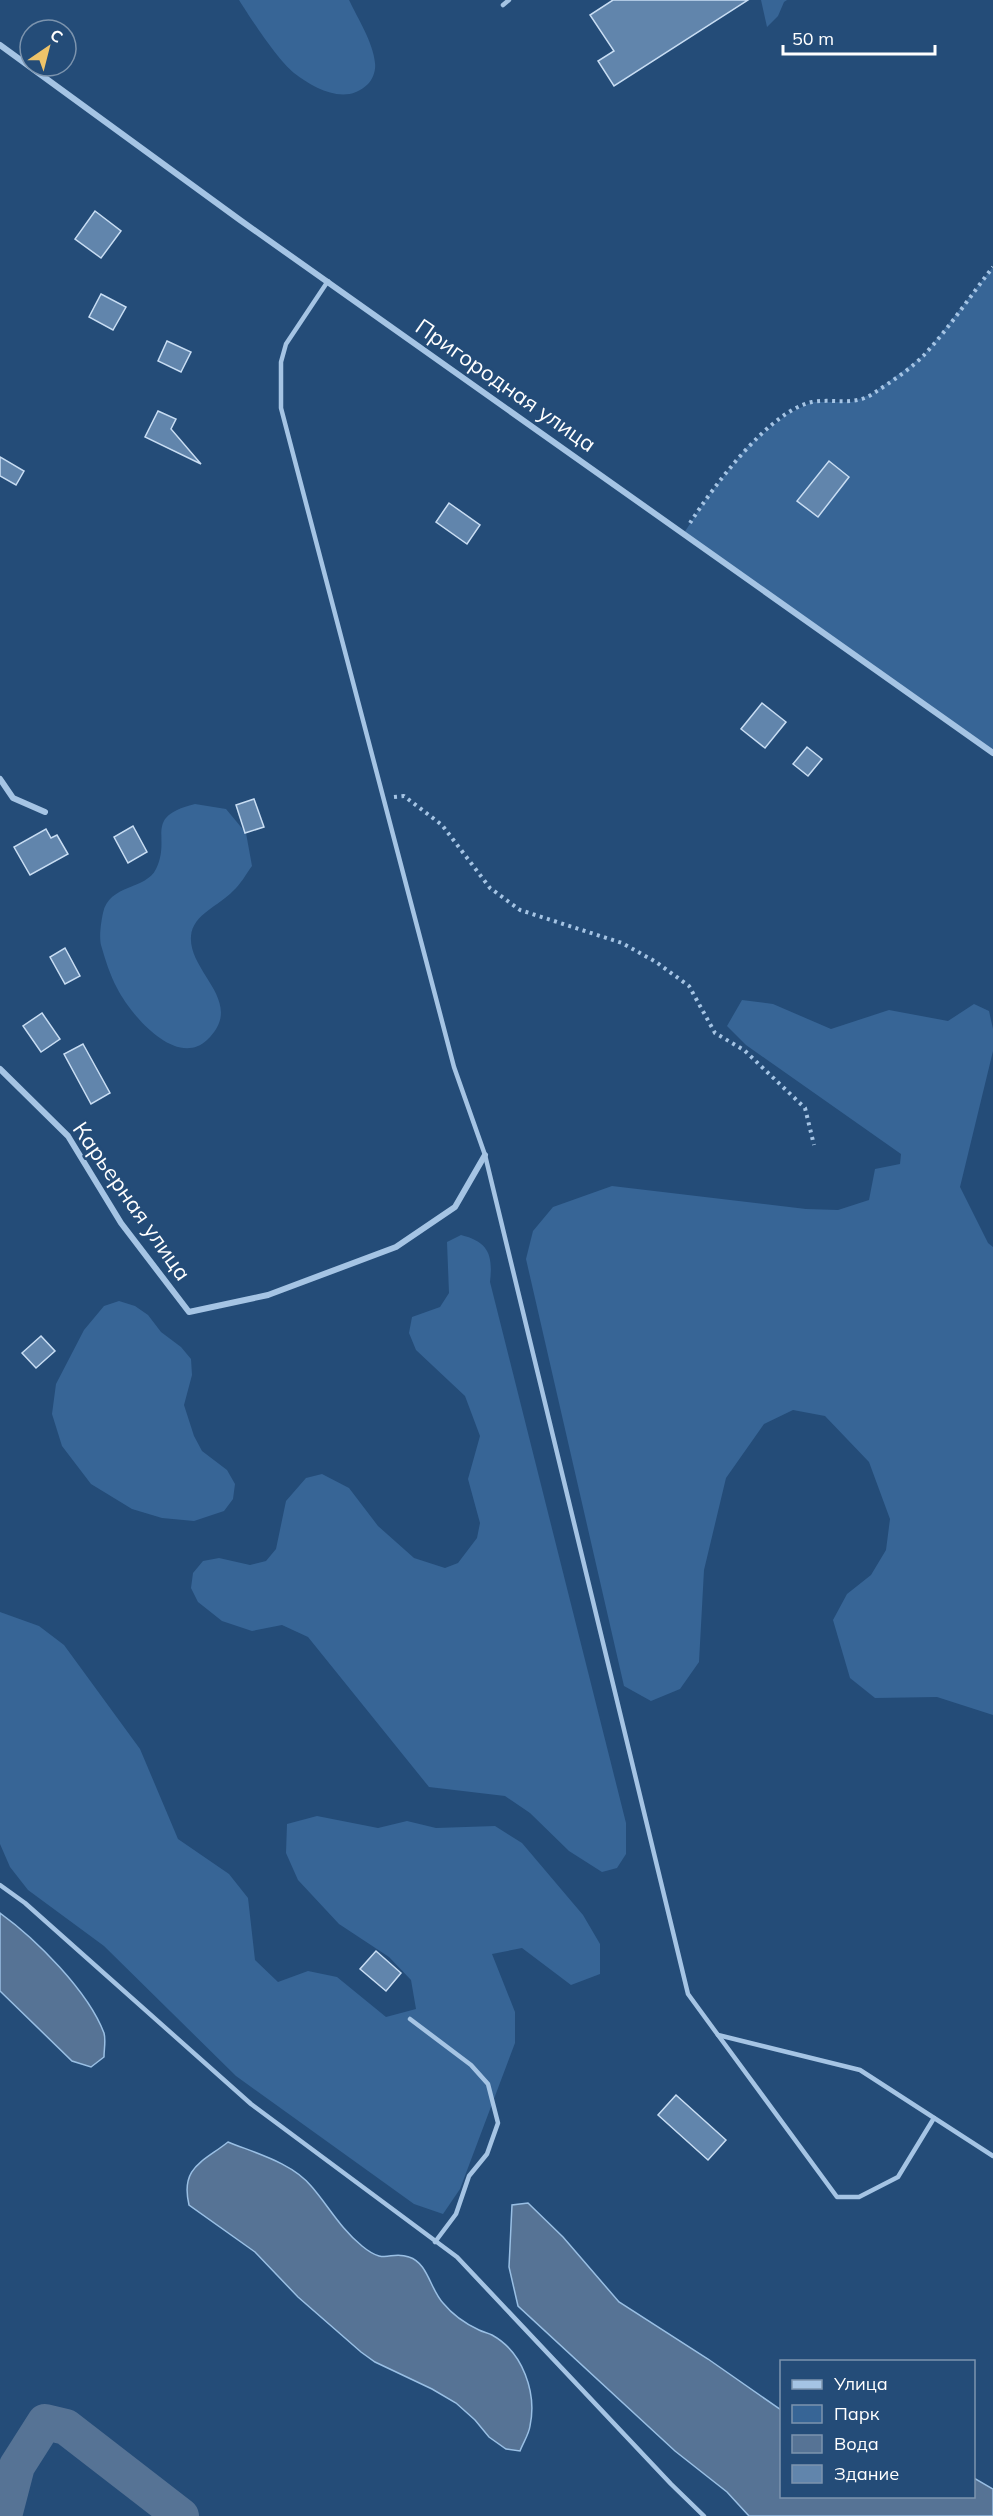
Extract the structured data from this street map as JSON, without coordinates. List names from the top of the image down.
{
  "streets": {
    "street": ["Пригородная улица", "Карьерная улица"]
  },
  "legend": [
    "Улица",
    "Парк",
    "Вода",
    "Здание"
  ],
  "scale_bar": "50 m",
  "north": "top right"
}
